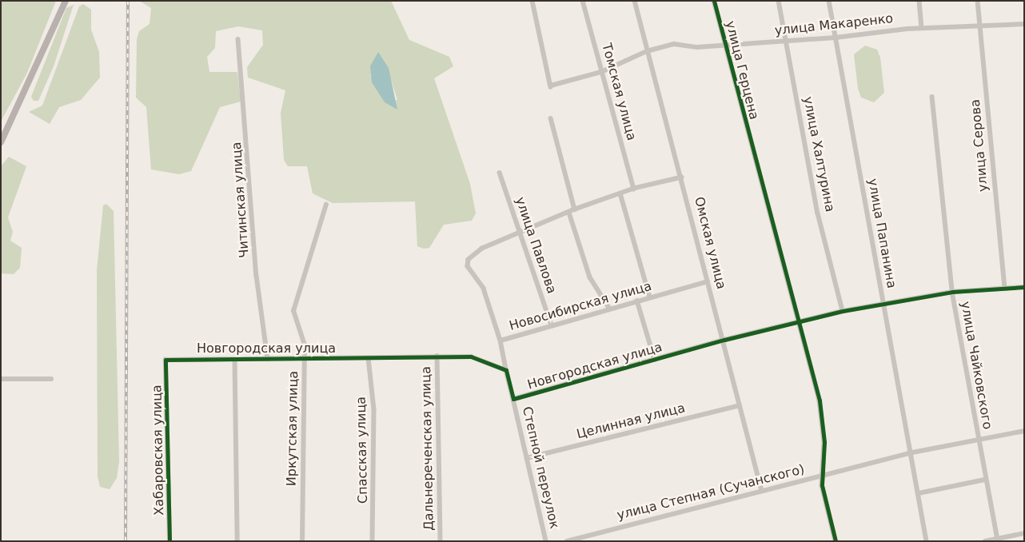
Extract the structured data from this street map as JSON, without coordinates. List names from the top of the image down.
{
  "streets": {
    "street": [
      "улица Макаренко",
      "улица Герцена",
      "Томская улица",
      "улица Серова",
      "улица Халтурина",
      "Читинская улица",
      "улица Папанина",
      "Омская улица",
      "улица Павлова",
      "Новосибирская улица",
      "Новгородская улица",
      "улица Чайковского",
      "Целинная улица",
      "Иркутская улица",
      "Дальнереченская улица",
      "Хабаровская улица",
      "Спасская улица",
      "Степной переулок",
      "улица Степная (Сучанского)"
    ]
  },
  "crossings": [
    ["улица Макаренко", "улица Герцена"],
    ["улица Макаренко", "Томская улица"],
    ["улица Макаренко", "улица Серова"],
    ["улица Макаренко", "улица Халтурина"],
    ["улица Макаренко", "улица Папанина"],
    ["улица Макаренко", "Омская улица"],
    ["улица Герцена", "Новгородская улица"],
    ["улица Герцена", "улица Степная (Сучанского)"],
    ["улица Серова", "Новгородская улица"],
    ["улица Халтурина", "Новгородская улица"],
    ["Читинская улица", "Новгородская улица"],
    ["улица Папанина", "Новгородская улица"],
    ["улица Папанина", "улица Степная (Сучанского)"],
    ["Омская улица", "Новосибирская улица"],
    ["Омская улица", "Новгородская улица"],
    ["Омская улица", "Целинная улица"],
    ["Омская улица", "улица Степная (Сучанского)"],
    ["улица Павлова", "Новосибирская улица"],
    ["Новгородская улица", "улица Чайковского"],
    ["Новгородская улица", "Иркутская улица"],
    ["Новгородская улица", "Дальнереченская улица"],
    ["Новгородская улица", "Хабаровская улица"],
    ["Новгородская улица", "Спасская улица"],
    ["Новгородская улица", "Степной переулок"],
    ["улица Чайковского", "улица Степная (Сучанского)"],
    ["Целинная улица", "Степной переулок"]
  ]
}
